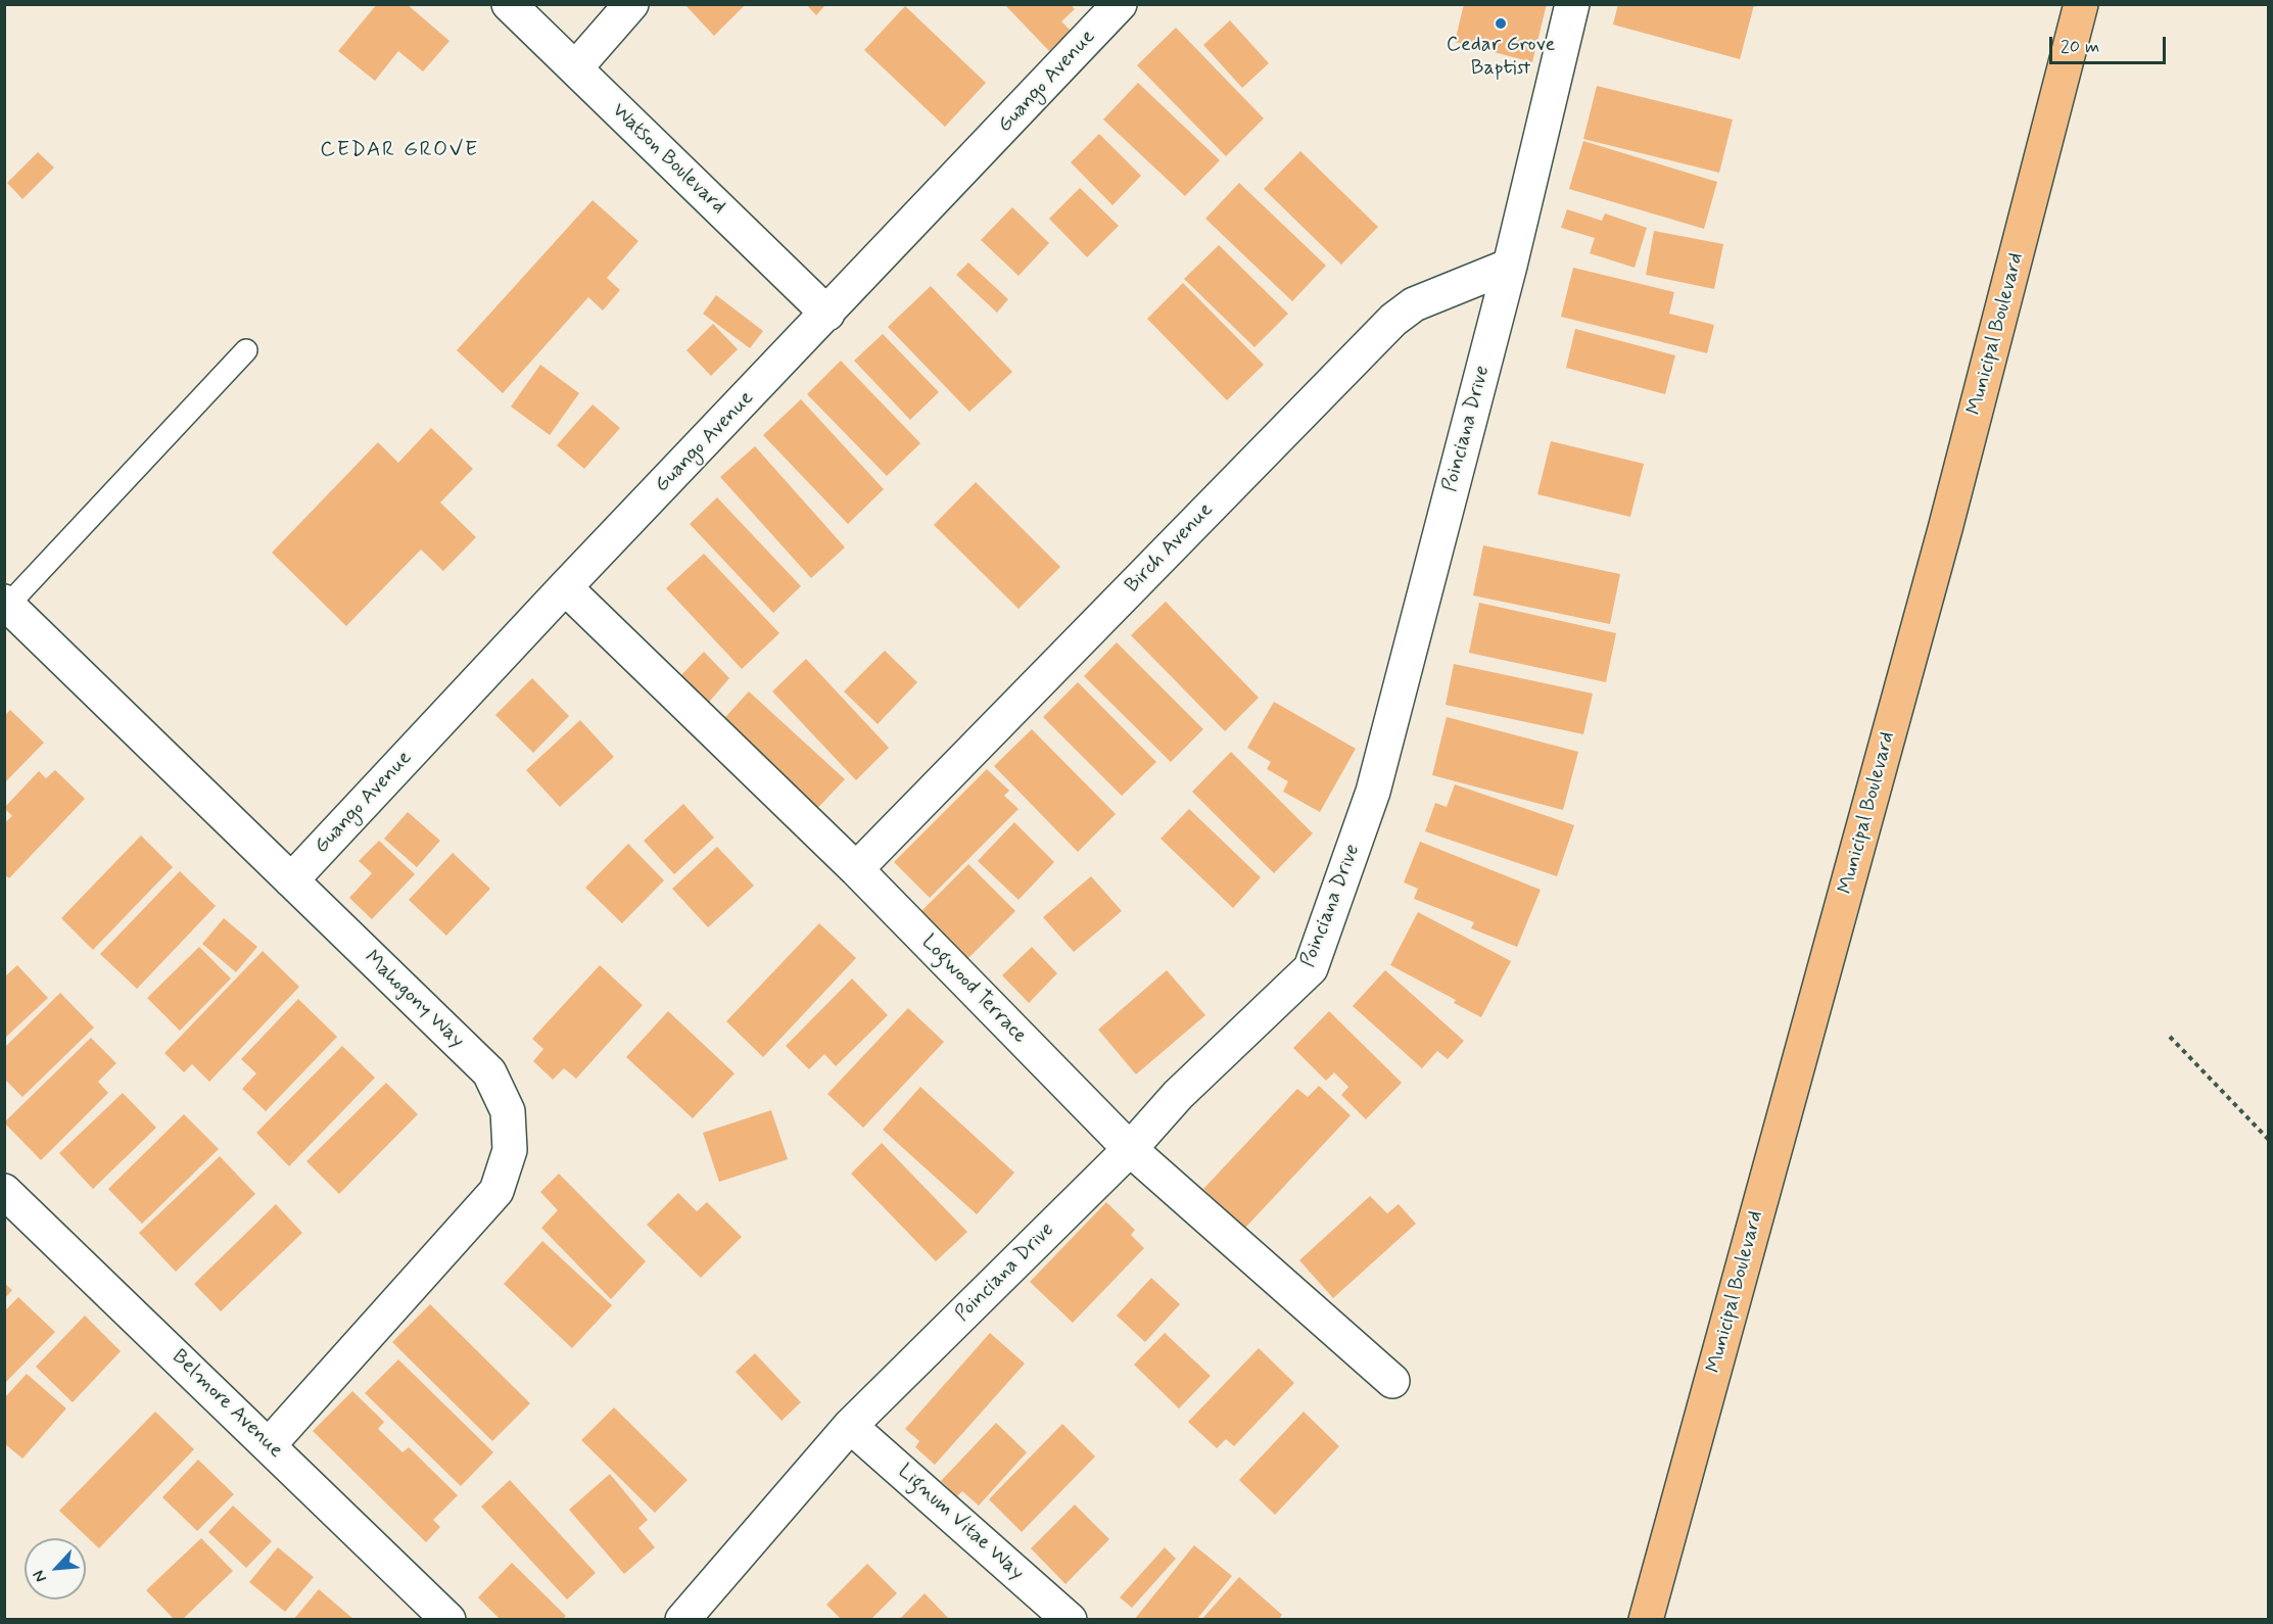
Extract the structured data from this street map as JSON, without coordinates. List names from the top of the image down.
{
  "streets": {
    "main road": ["Municipal Boulevard"],
    "street": [
      "Guango Avenue",
      "Watson Boulevard",
      "Poinciana Drive",
      "Birch Avenue",
      "Logwood Terrace",
      "Mahogony Way",
      "Belmore Avenue",
      "Lignum Vitae Way"
    ]
  },
  "crossings": [
    ["Guango Avenue", "Watson Boulevard"],
    ["Guango Avenue", "Logwood Terrace"],
    ["Guango Avenue", "Mahogony Way"],
    ["Poinciana Drive", "Birch Avenue"],
    ["Poinciana Drive", "Logwood Terrace"],
    ["Poinciana Drive", "Lignum Vitae Way"],
    ["Birch Avenue", "Logwood Terrace"],
    ["Mahogony Way", "Belmore Avenue"]
  ],
  "districts": ["CEDAR GROVE"],
  "places": ["Cedar Grove Baptist"],
  "scale_bar": "20 m",
  "north": "bottom left"
}
